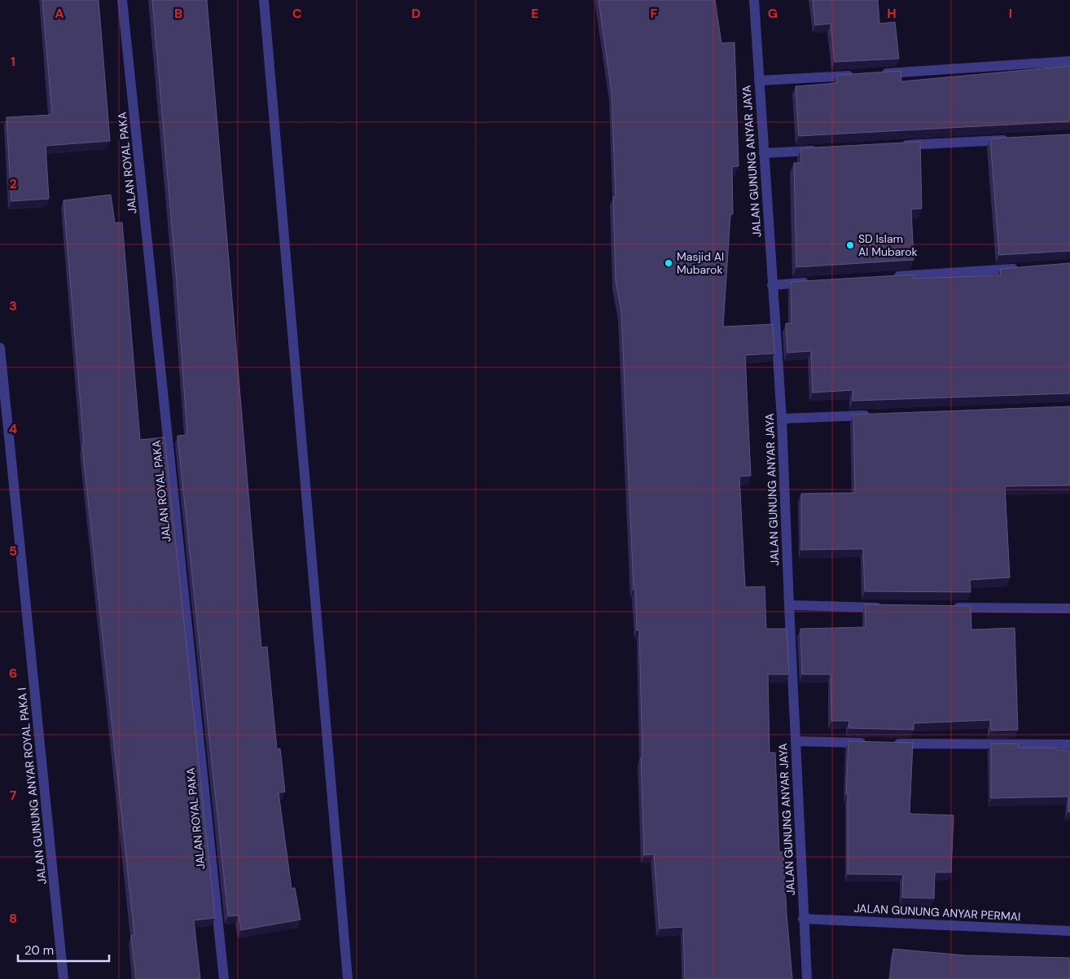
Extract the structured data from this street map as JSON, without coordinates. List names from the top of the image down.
{
  "streets": {
    "street": [
      "JALAN GUNUNG ANYAR JAYA",
      "JALAN ROYAL PAKA",
      "JALAN GUNUNG ANYAR ROYAL PAKA I",
      "JALAN GUNUNG ANYAR PERMAI"
    ]
  },
  "crossings": [
    ["JALAN GUNUNG ANYAR JAYA", "JALAN GUNUNG ANYAR PERMAI"]
  ],
  "places": ["SD Islam Al Mubarok", "Masjid Al Mubarok"],
  "scale_bar": "20 m",
  "grid": {
    "columns": [
      "A",
      "B",
      "C",
      "D",
      "E",
      "F",
      "G",
      "H",
      "I"
    ],
    "rows": [
      "1",
      "2",
      "3",
      "4",
      "5",
      "6",
      "7",
      "8"
    ]
  }
}
